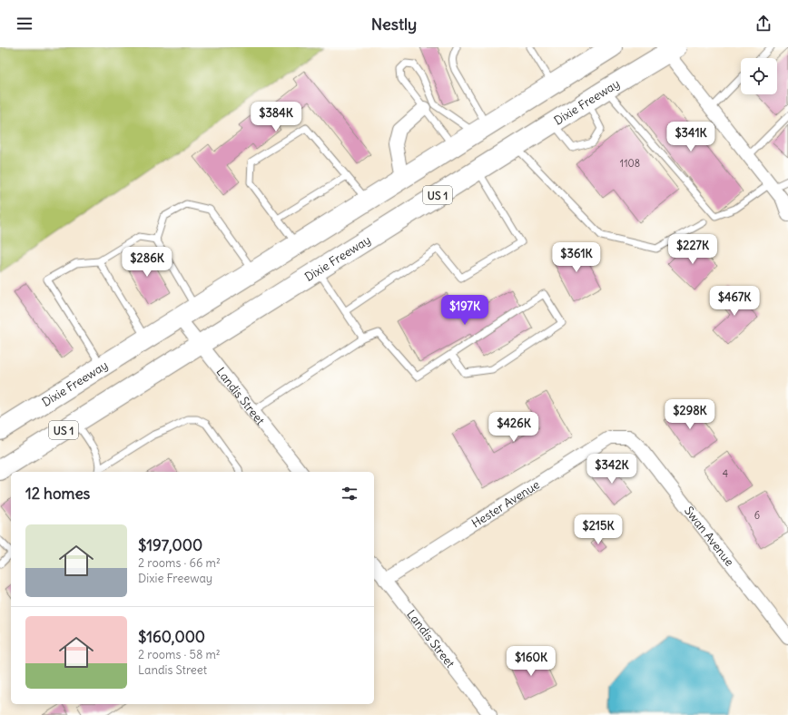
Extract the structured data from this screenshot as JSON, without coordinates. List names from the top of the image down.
{
  "streets": {
    "main road": ["Dixie Freeway", "US 1"],
    "street": ["Landis Street", "Hester Avenue", "Swan Avenue"]
  },
  "crossings": [
    ["Dixie Freeway", "Landis Street"],
    ["Landis Street", "Hester Avenue"],
    ["Hester Avenue", "Swan Avenue"]
  ],
  "house_numbers": ["1108", "4", "6"],
  "page": {
    "header": "Nestly",
    "price": [
      "$384K",
      "$341K",
      "$227K",
      "$361K",
      "$286K",
      "$467K",
      "$197K",
      "$298K",
      "$426K",
      "$342K",
      "$215K",
      "$160K"
    ],
    "heading": "12 homes",
    "list": [
      {
        "name": "$197,000",
        "note": "2 rooms · 66 m² · Dixie Freeway"
      },
      {
        "name": "$160,000",
        "note": "2 rooms · 58 m² · Landis Street"
      }
    ]
  }
}
